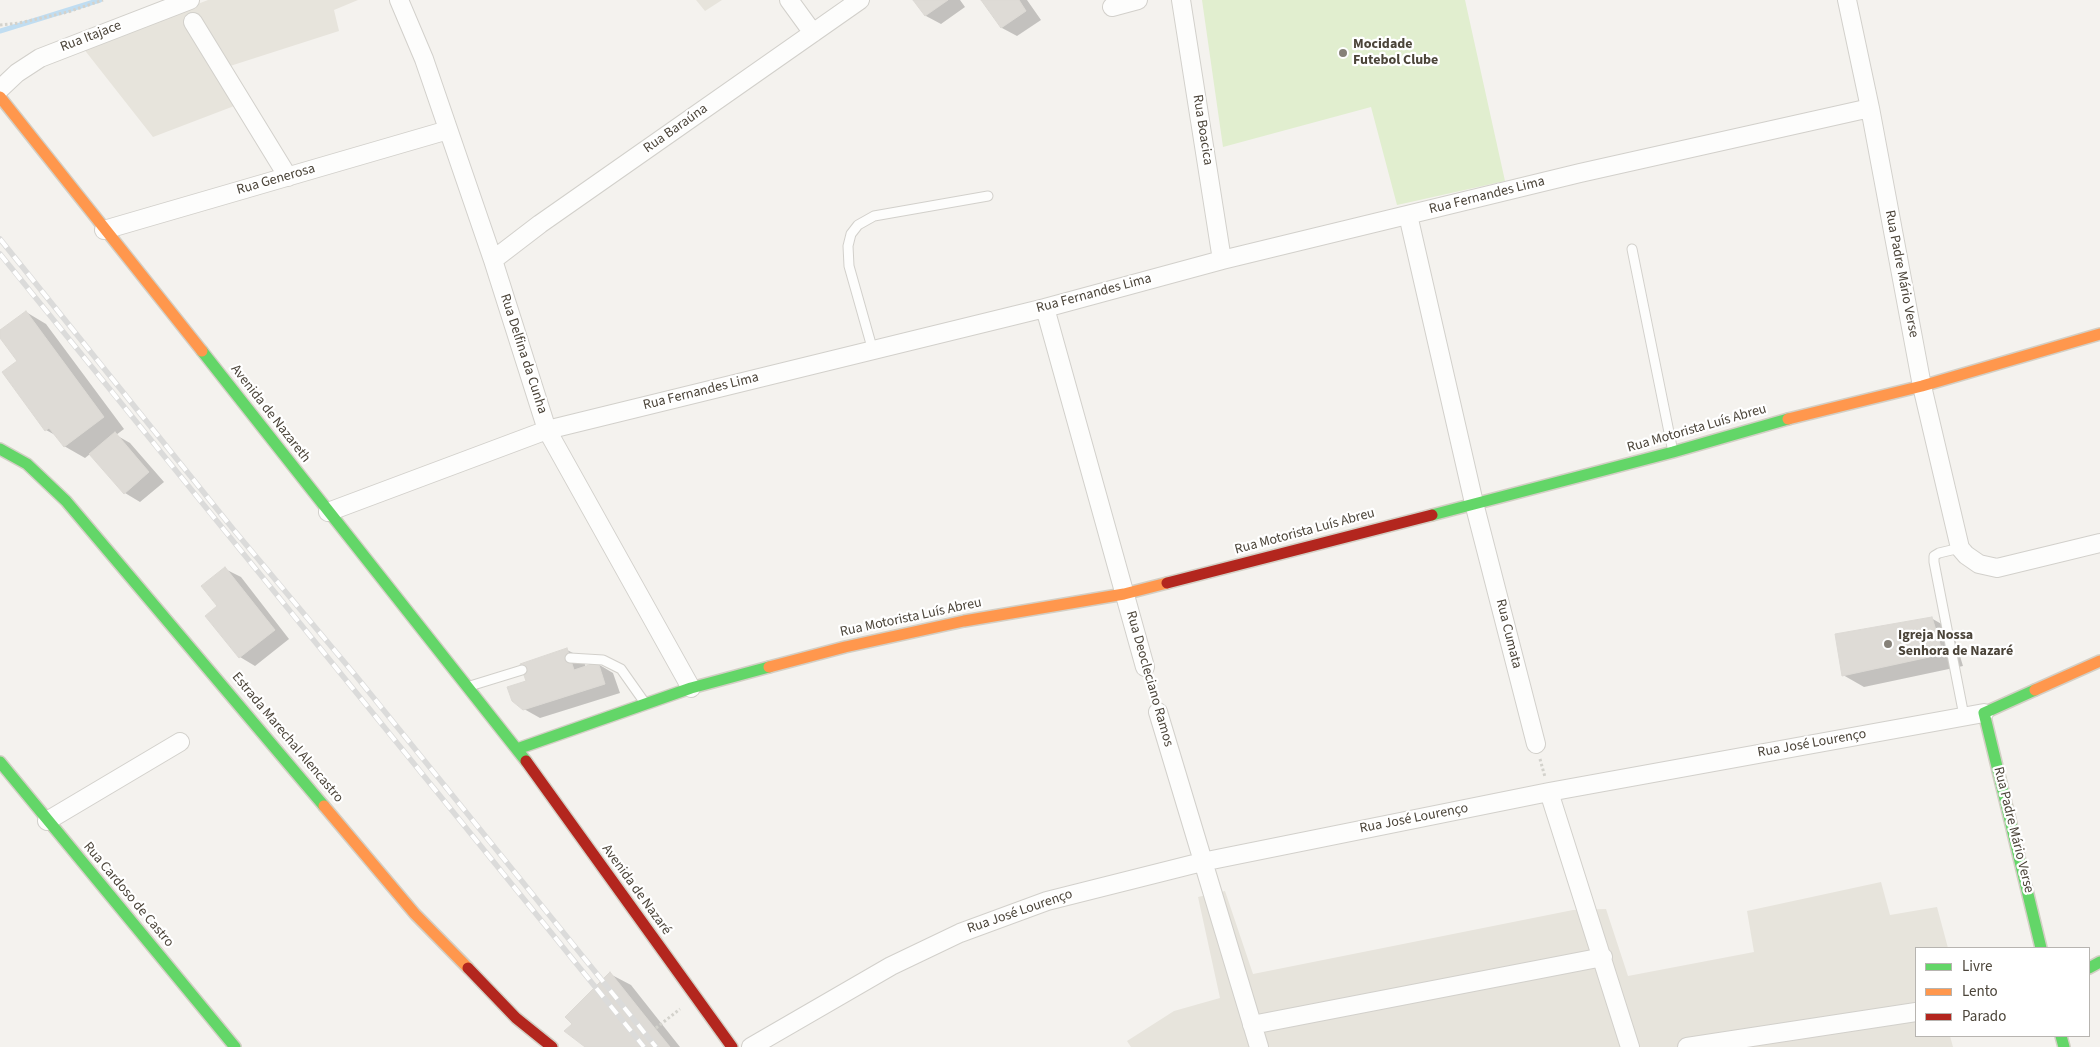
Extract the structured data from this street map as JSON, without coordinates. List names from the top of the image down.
{
  "streets": {
    "main road": [
      "Rua Padre Mário Verse",
      "Avenida de Nazareth",
      "Rua Motorista Luís Abreu",
      "Estrada Marechal Alencastro",
      "Rua José Lourenço",
      "Avenida de Nazaré",
      "Rua Cardoso de Castro"
    ],
    "street": [
      "Rua Itajace",
      "Rua Baraúna",
      "Rua Boacica",
      "Rua Generosa",
      "Rua Fernandes Lima",
      "Rua Delfina da Cunha",
      "Rua Cumata",
      "Rua Deocleciano Ramos"
    ]
  },
  "crossings": [
    ["Rua Baraúna", "Rua Delfina da Cunha"],
    ["Rua Boacica", "Rua Fernandes Lima"],
    ["Rua Generosa", "Rua Delfina da Cunha"],
    ["Rua Generosa", "Avenida de Nazareth"],
    ["Rua Fernandes Lima", "Rua Padre Mário Verse"],
    ["Rua Fernandes Lima", "Rua Delfina da Cunha"],
    ["Rua Fernandes Lima", "Avenida de Nazareth"],
    ["Rua Fernandes Lima", "Rua Cumata"],
    ["Rua Fernandes Lima", "Rua Deocleciano Ramos"],
    ["Rua Padre Mário Verse", "Rua Motorista Luís Abreu"],
    ["Rua Padre Mário Verse", "Rua José Lourenço"],
    ["Rua Delfina da Cunha", "Rua Motorista Luís Abreu"],
    ["Avenida de Nazareth", "Rua Motorista Luís Abreu"],
    ["Avenida de Nazareth", "Avenida de Nazaré"],
    ["Rua Motorista Luís Abreu", "Rua Cumata"],
    ["Rua Motorista Luís Abreu", "Rua Deocleciano Ramos"],
    ["Rua Motorista Luís Abreu", "Avenida de Nazaré"],
    ["Rua Deocleciano Ramos", "Rua José Lourenço"]
  ],
  "places": ["Mocidade Futebol Clube", "Igreja Nossa Senhora de Nazaré"],
  "legend": ["Livre", "Lento", "Parado"]
}
